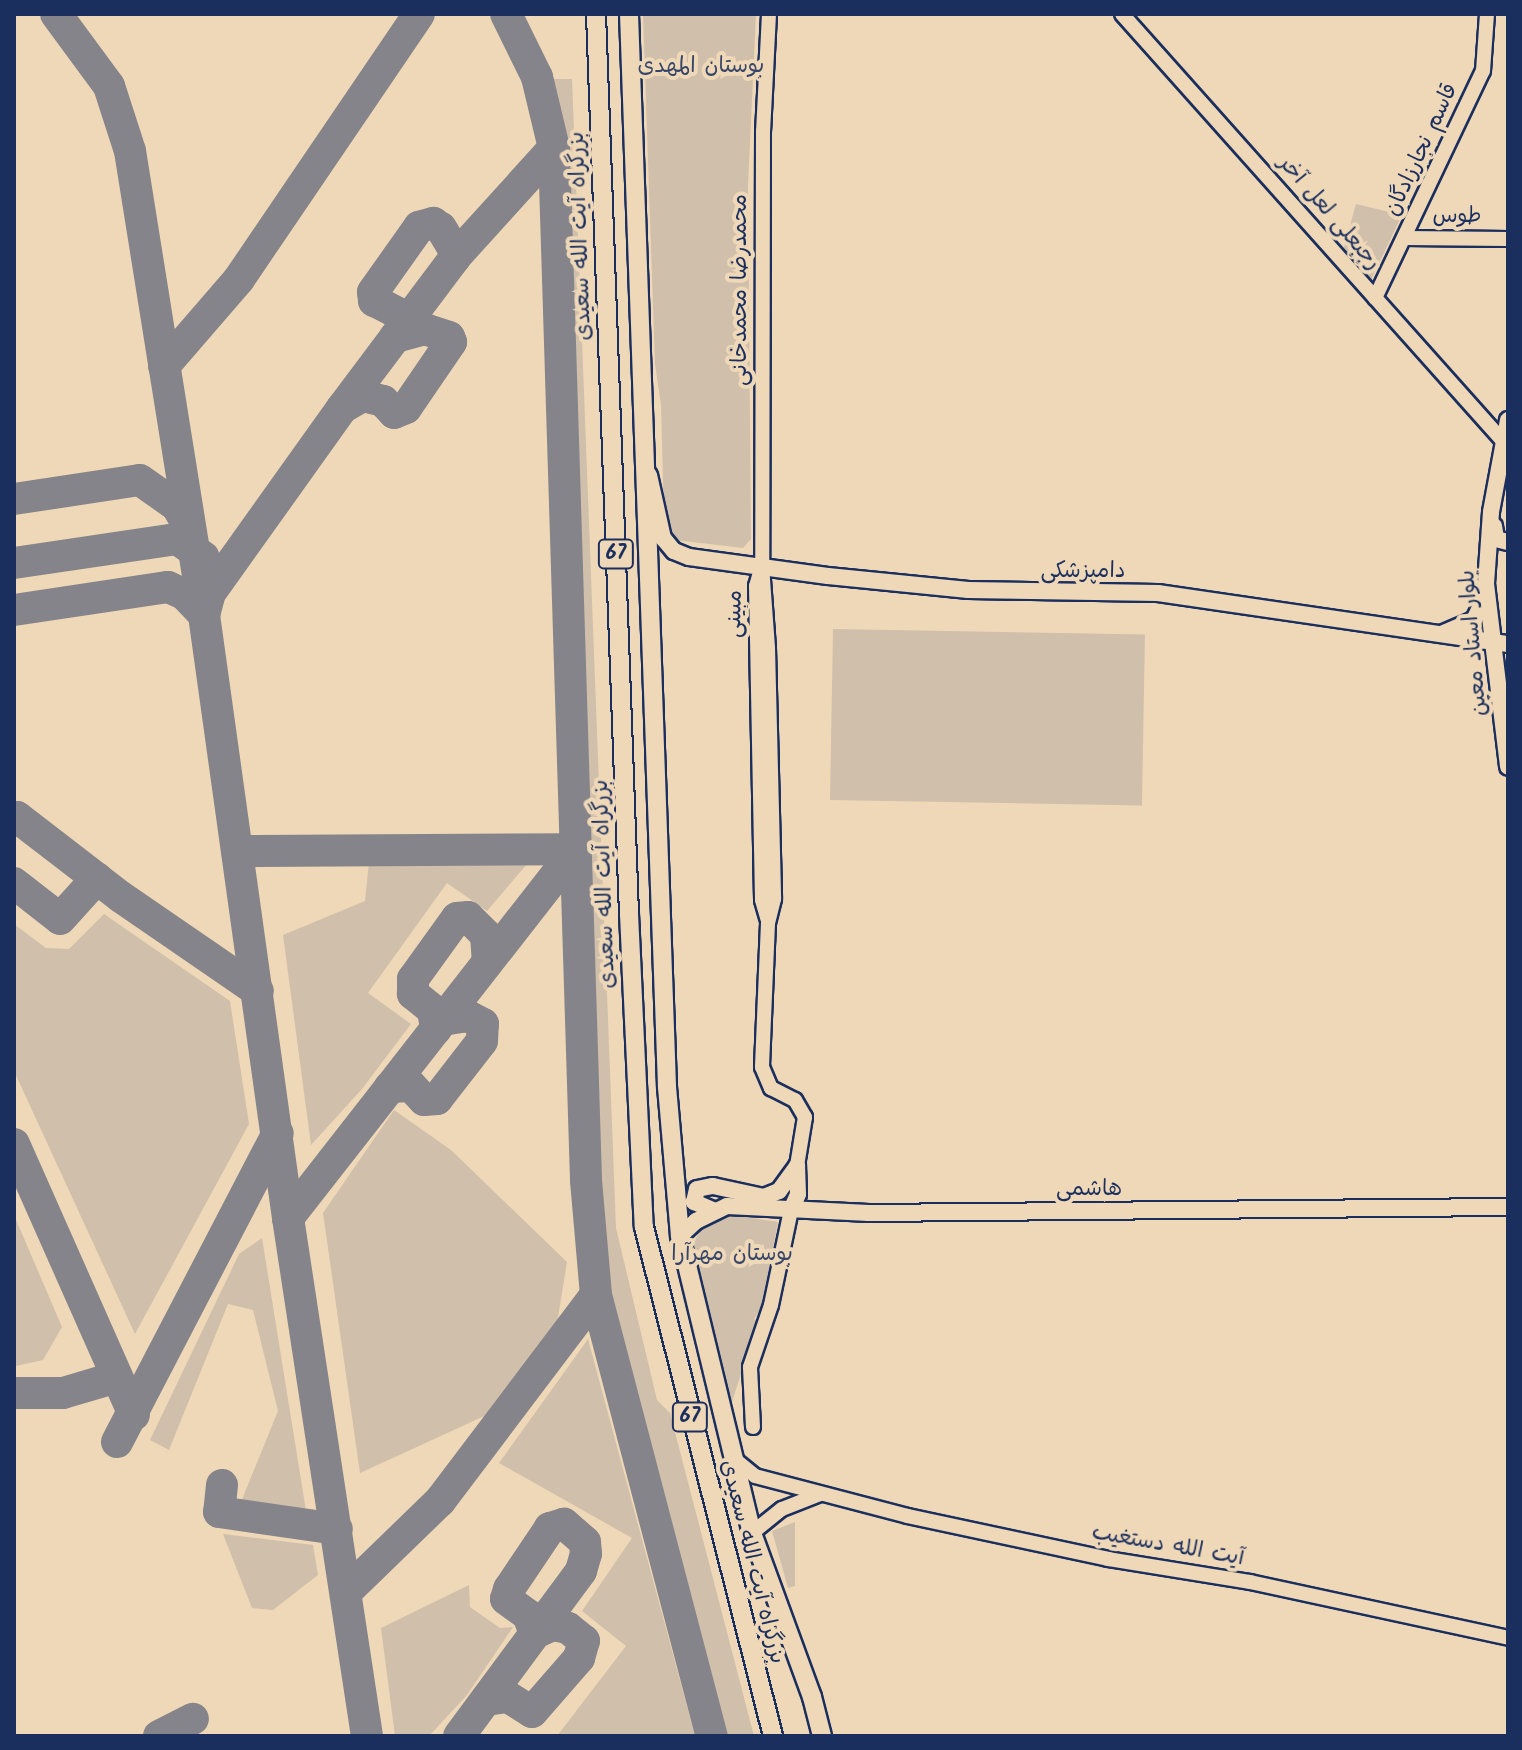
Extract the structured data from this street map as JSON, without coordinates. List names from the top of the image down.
{
  "streets": {
    "highway": ["بزرگراه آیت الله سعیدی", "67"],
    "main road": ["دامپزشکی", "بلوار استاد معین", "هاشمی"],
    "street": [
      "قاسم نجارزادگان",
      "رجبعلی لعل آخر",
      "طوس",
      "محمدرضا محمدخانی",
      "مبینی",
      "آیت الله دستغیب"
    ]
  },
  "crossings": [
    ["قاسم نجارزادگان", "رجبعلی لعل آخر"],
    ["قاسم نجارزادگان", "طوس"],
    ["رجبعلی لعل آخر", "بلوار استاد معین"],
    ["بزرگراه آیت الله سعیدی", "دامپزشکی"],
    ["بزرگراه آیت الله سعیدی", "آیت الله دستغیب"],
    ["محمدرضا محمدخانی", "دامپزشکی"],
    ["محمدرضا محمدخانی", "مبینی"],
    ["دامپزشکی", "مبینی"],
    ["دامپزشکی", "بلوار استاد معین"]
  ],
  "parks": ["بوستان المهدی", "بوستان مهرآرا"]
}
